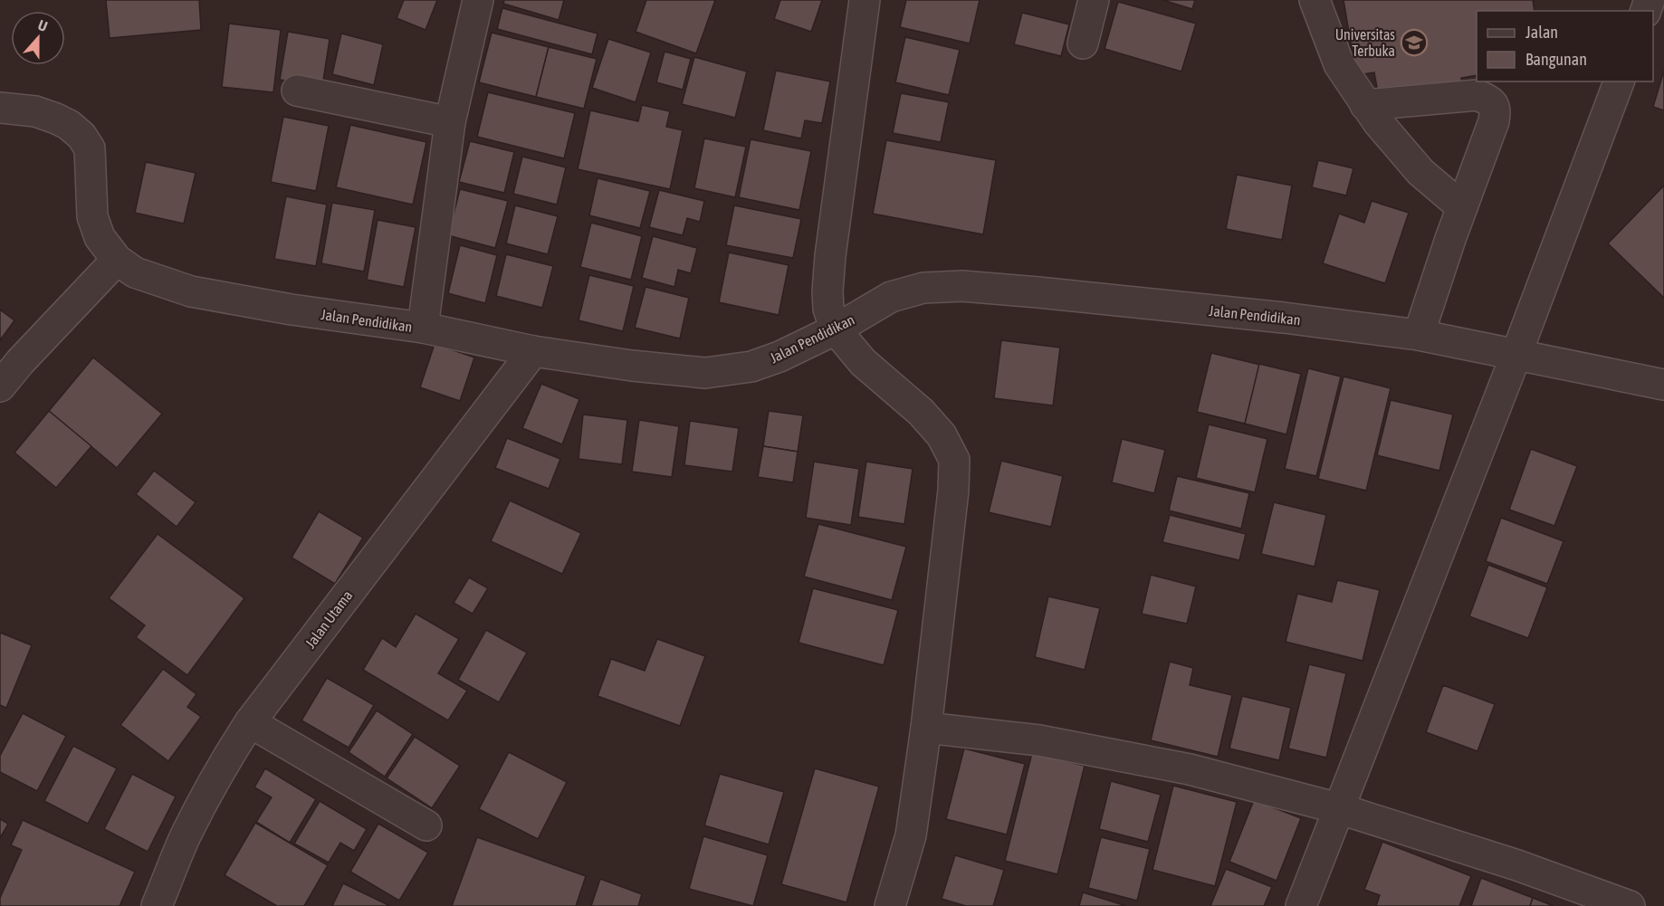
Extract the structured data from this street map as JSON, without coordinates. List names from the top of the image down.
{
  "streets": {
    "street": ["Jalan Pendidikan", "Jalan Utama"]
  },
  "crossings": [
    ["Jalan Pendidikan", "Jalan Utama"]
  ],
  "places": {
    "school or university": ["Universitas Terbuka"]
  },
  "legend": ["Jalan", "Bangunan"],
  "north": "top"
}
